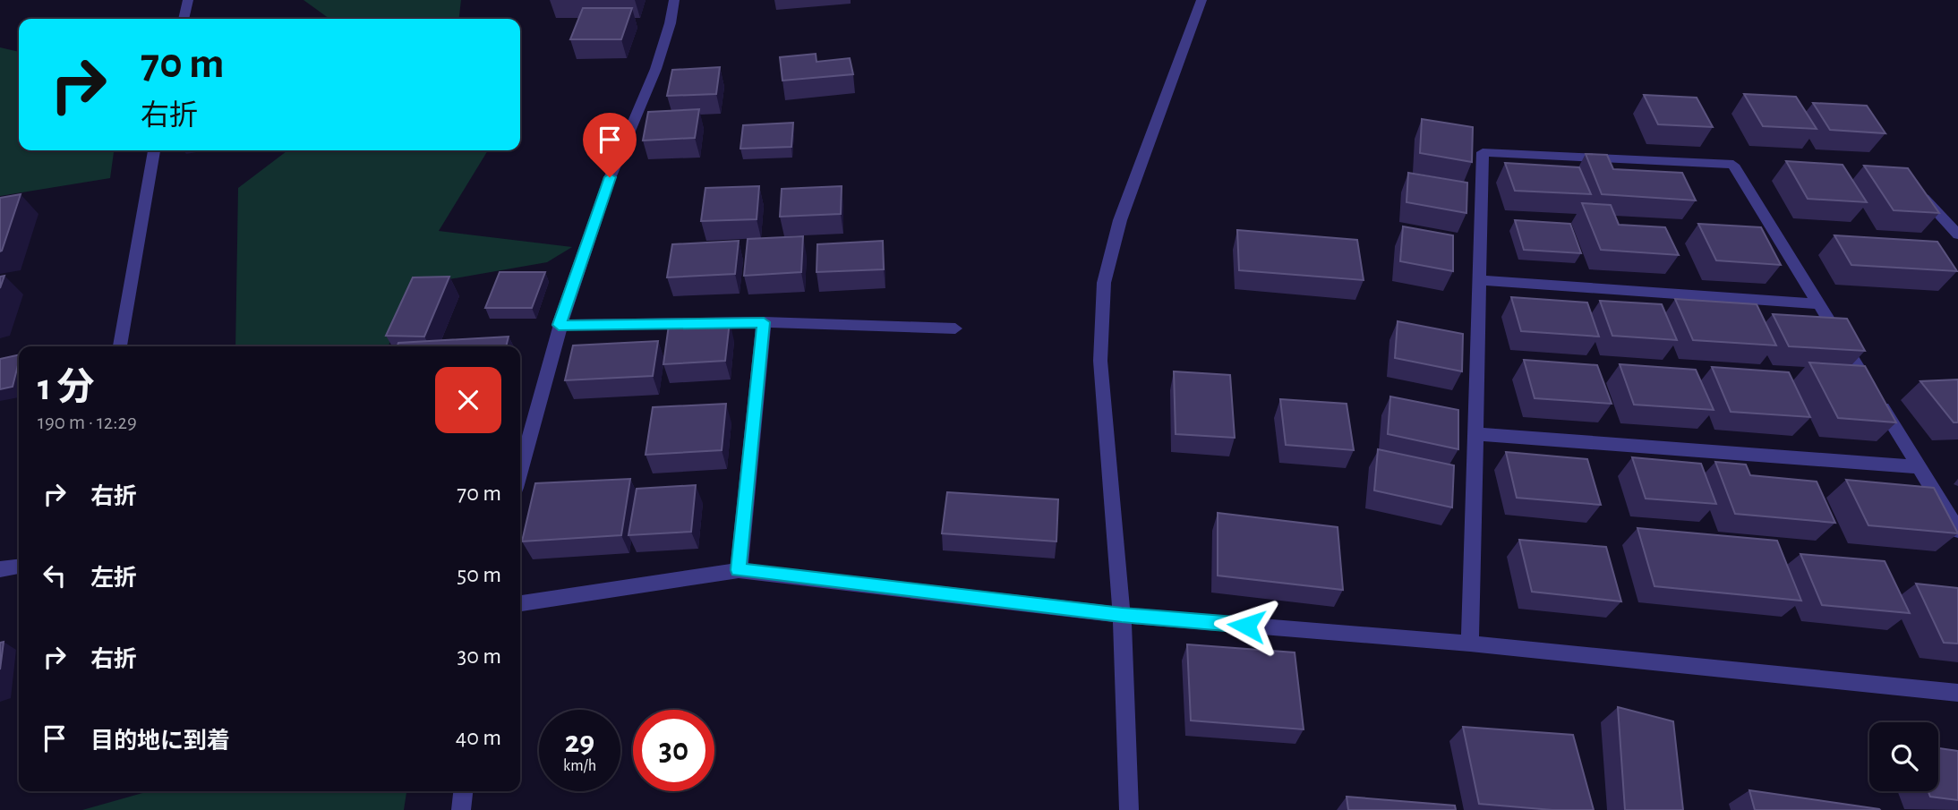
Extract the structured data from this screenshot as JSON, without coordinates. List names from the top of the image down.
{
  "page": {
    "turn": ["70 m", "右折"],
    "heading": ["1 分", "190 m · 12:29"],
    "list": [
      {
        "name": "右折",
        "value": "70 m"
      },
      {
        "name": "左折",
        "value": "50 m"
      },
      {
        "name": "右折",
        "value": "30 m"
      },
      {
        "name": "目的地に到着",
        "value": "40 m"
      }
    ],
    "speed": "29 km/h",
    "limit": "30"
  }
}
